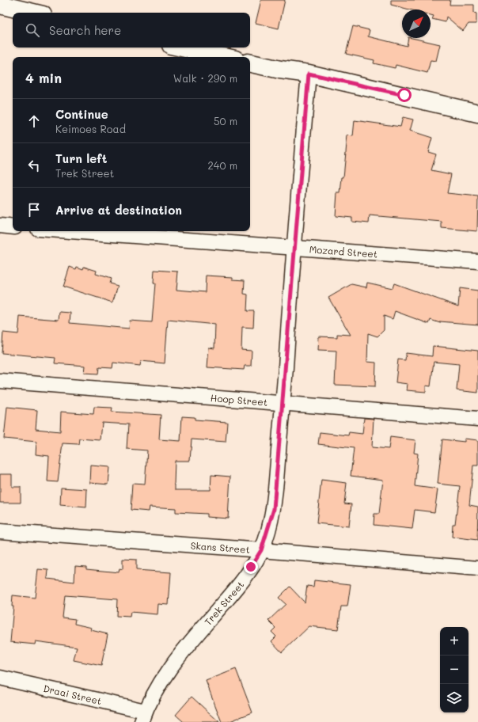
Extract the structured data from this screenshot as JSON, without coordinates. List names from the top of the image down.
{
  "streets": {
    "street": [
      "Mozard Street",
      "Hoop Street",
      "Skans Street",
      "Trek Street",
      "Draai Street"
    ]
  },
  "crossings": [
    ["Mozard Street", "Trek Street"],
    ["Hoop Street", "Trek Street"],
    ["Skans Street", "Trek Street"],
    ["Trek Street", "Draai Street"]
  ],
  "north": "top right",
  "page": {
    "search": "Search here",
    "heading": ["4 min", "Walk · 290 m"],
    "list": [
      ["Continue", "Keimoes Road", "50 m"],
      ["Turn left", "Trek Street", "240 m"],
      "Arrive at destination"
    ],
    "map_buttons": ["+", "−"]
  }
}
